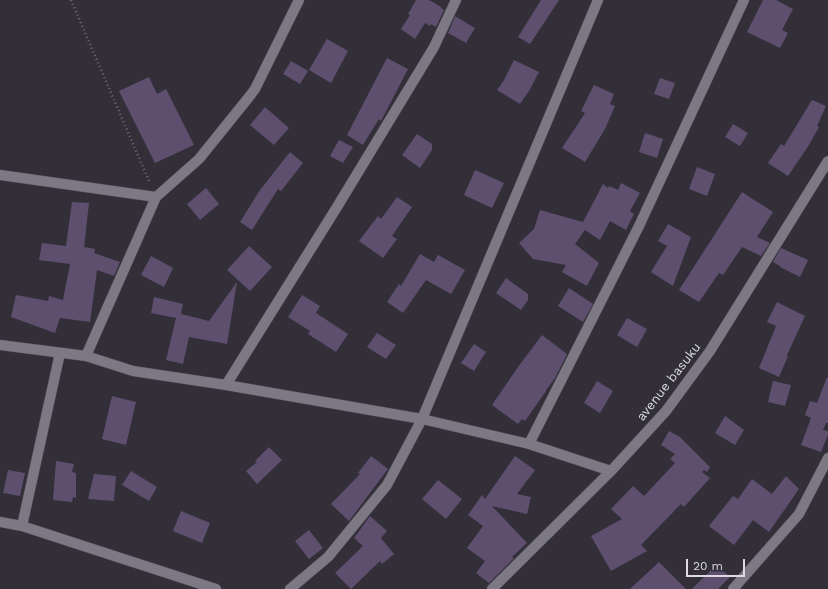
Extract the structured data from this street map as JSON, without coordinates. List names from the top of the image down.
{
  "streets": {
    "street": ["avenue basuku"]
  },
  "scale_bar": "20 m"
}
